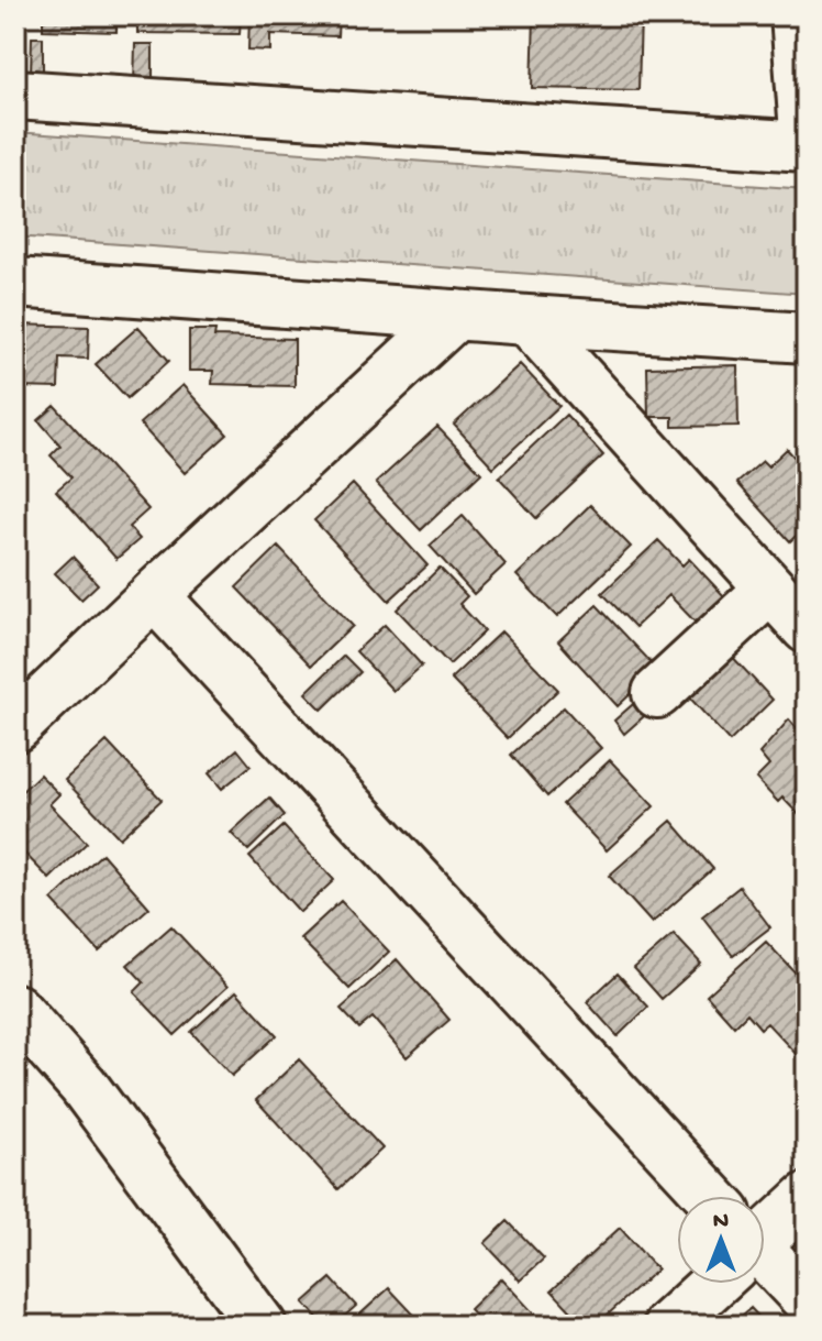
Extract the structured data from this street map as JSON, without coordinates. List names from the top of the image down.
{
  "north": "top"
}
